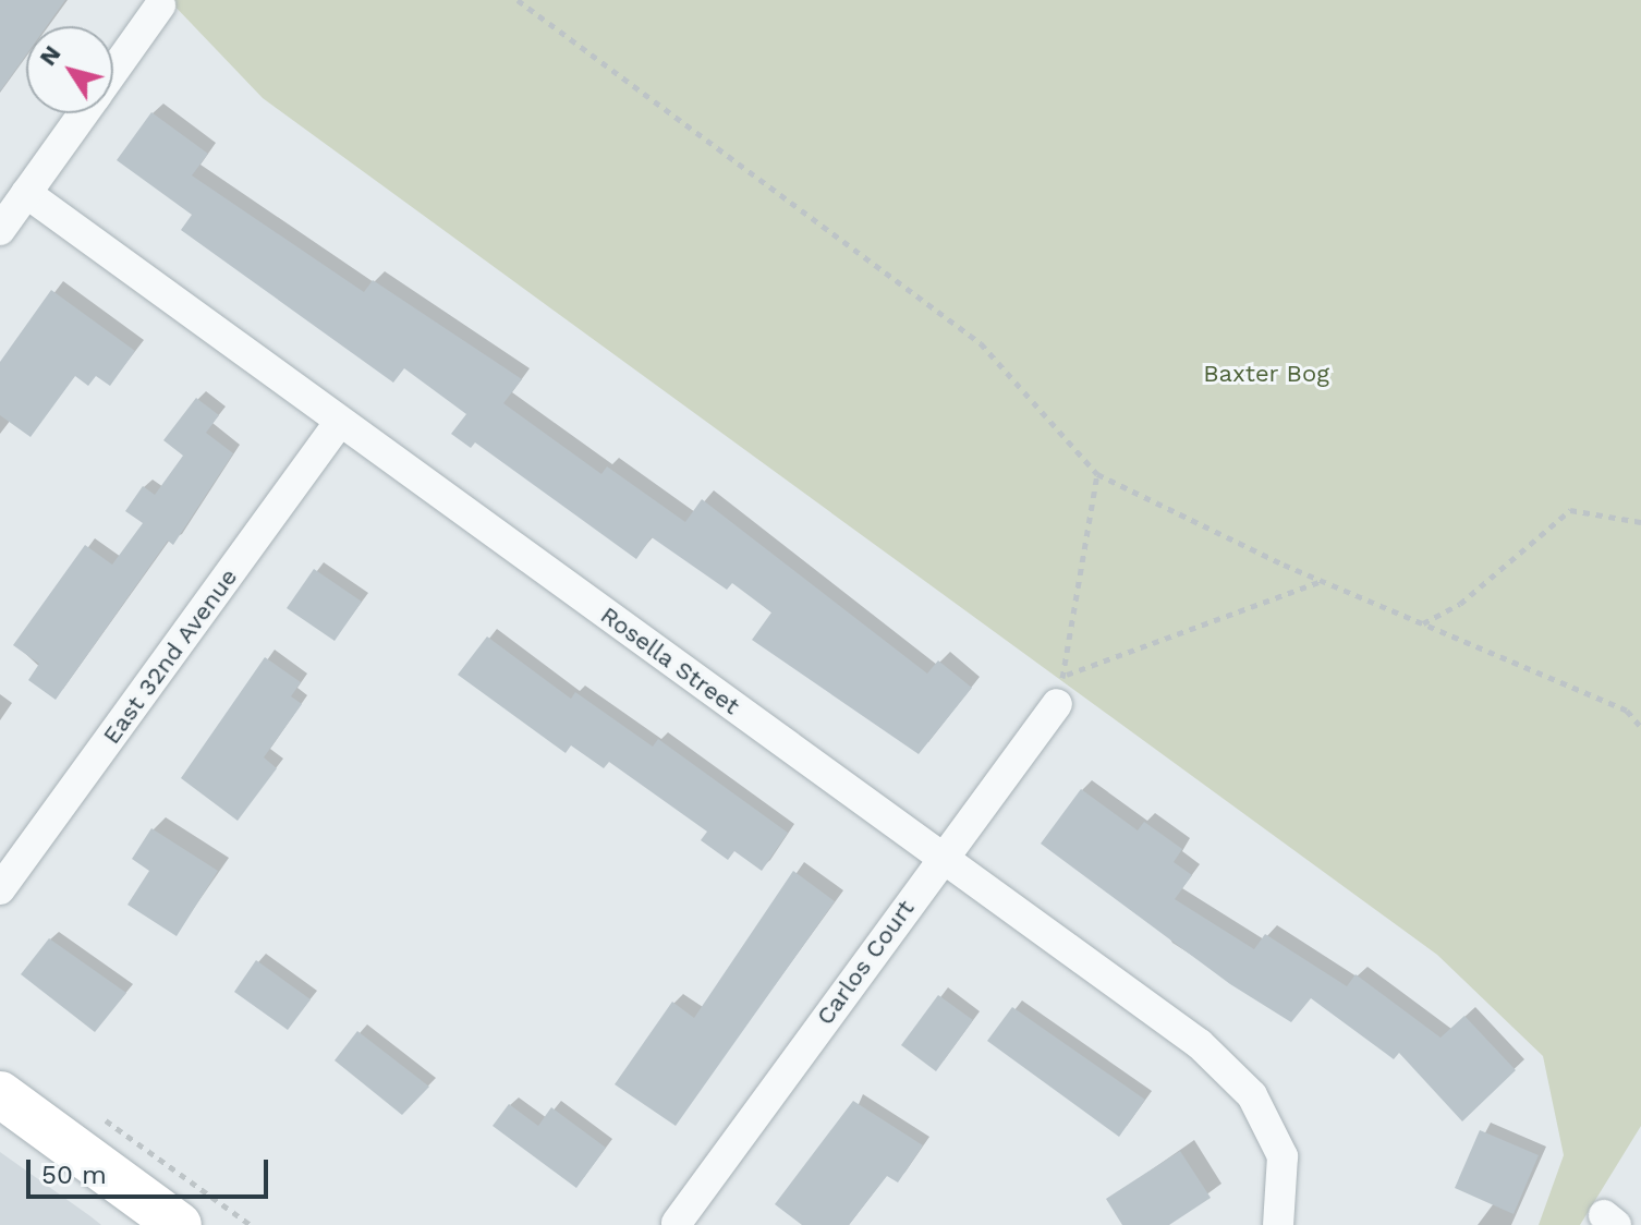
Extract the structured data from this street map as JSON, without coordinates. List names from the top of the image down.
{
  "streets": {
    "street": ["East 32nd Avenue", "Rosella Street", "Carlos Court"]
  },
  "crossings": [
    ["East 32nd Avenue", "Rosella Street"],
    ["Rosella Street", "Carlos Court"]
  ],
  "parks": ["Baxter Bog"],
  "scale_bar": "50 m",
  "north": "top left"
}
